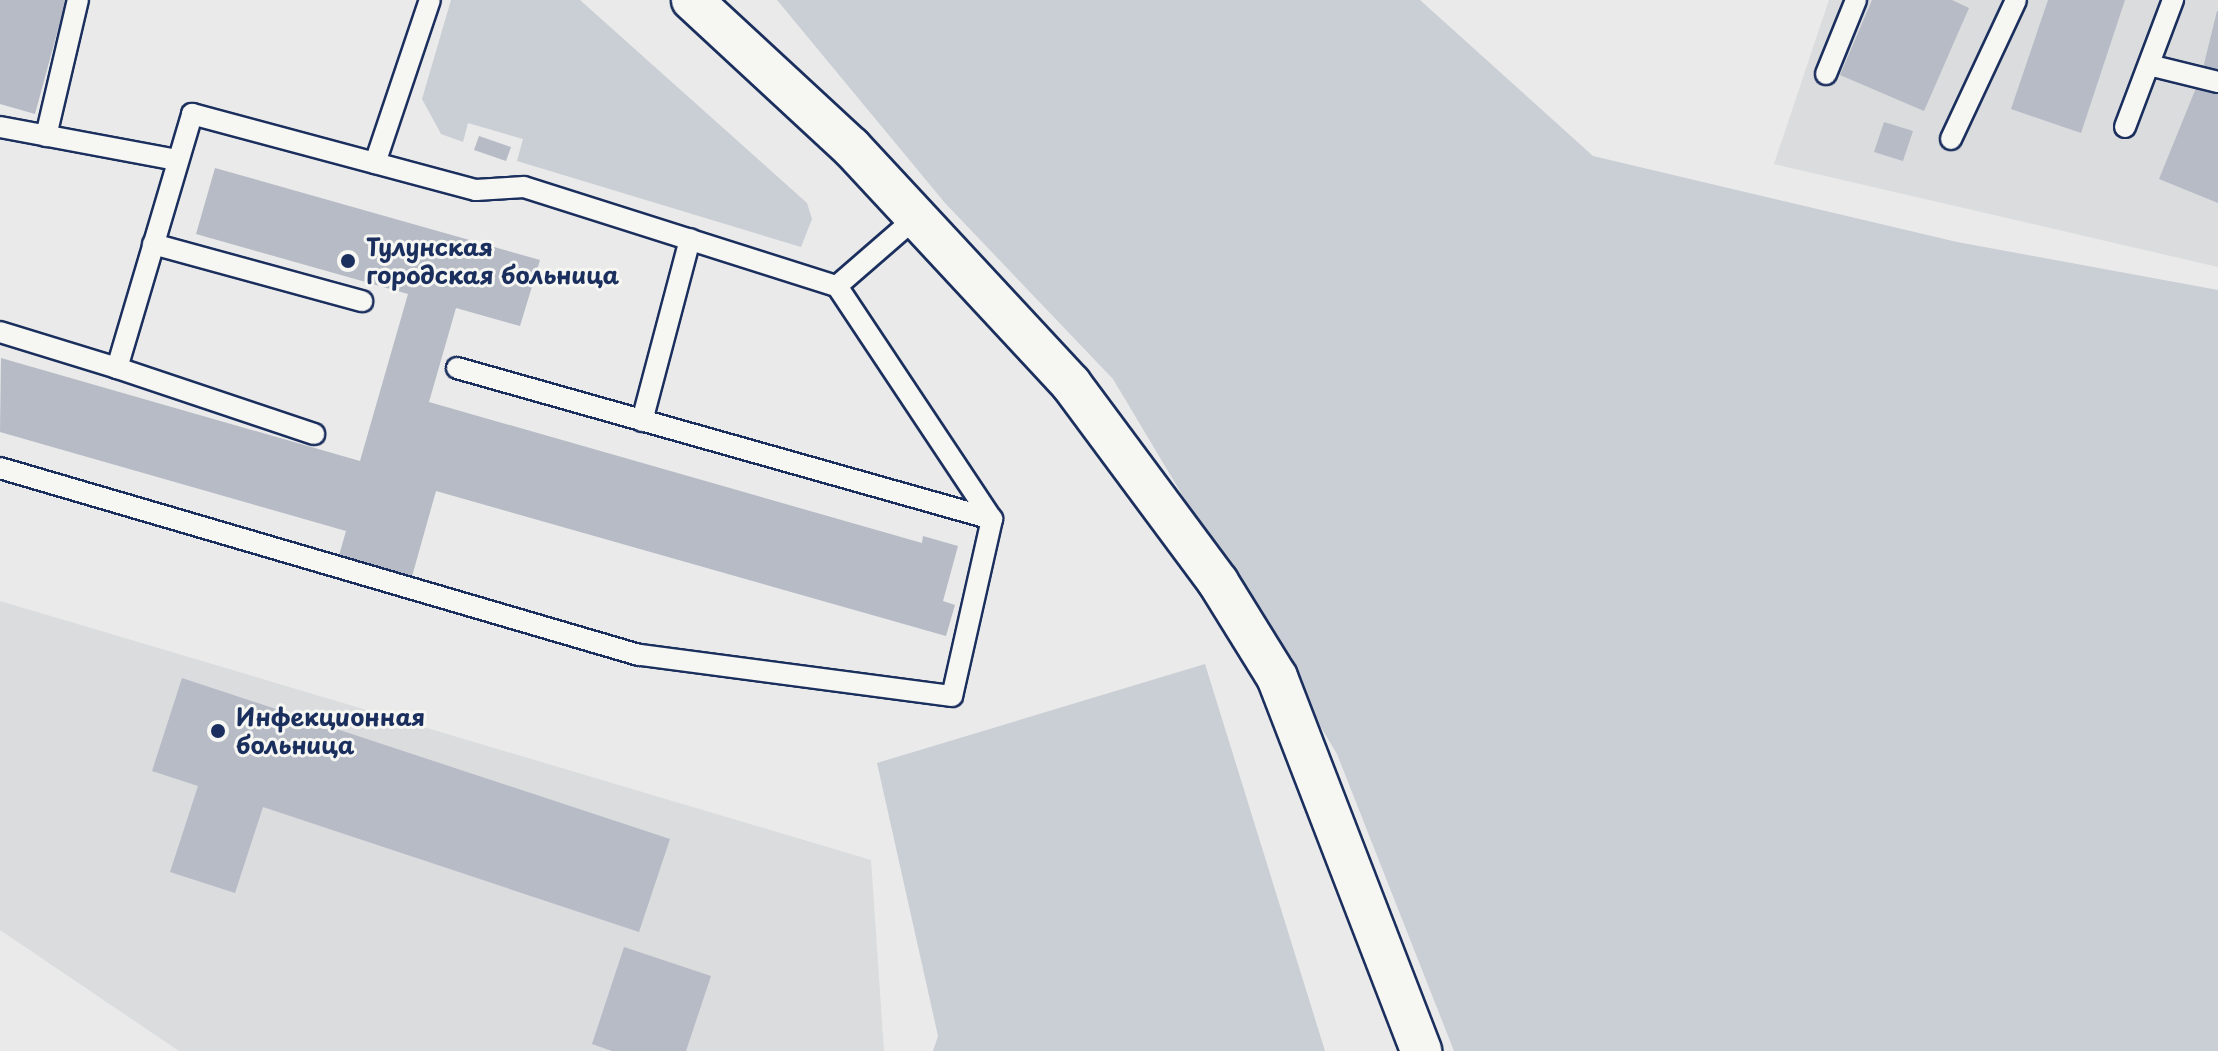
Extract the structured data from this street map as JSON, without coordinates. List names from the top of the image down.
{
  "places": ["Тулунская городская больница", "Инфекционная больница"]
}
